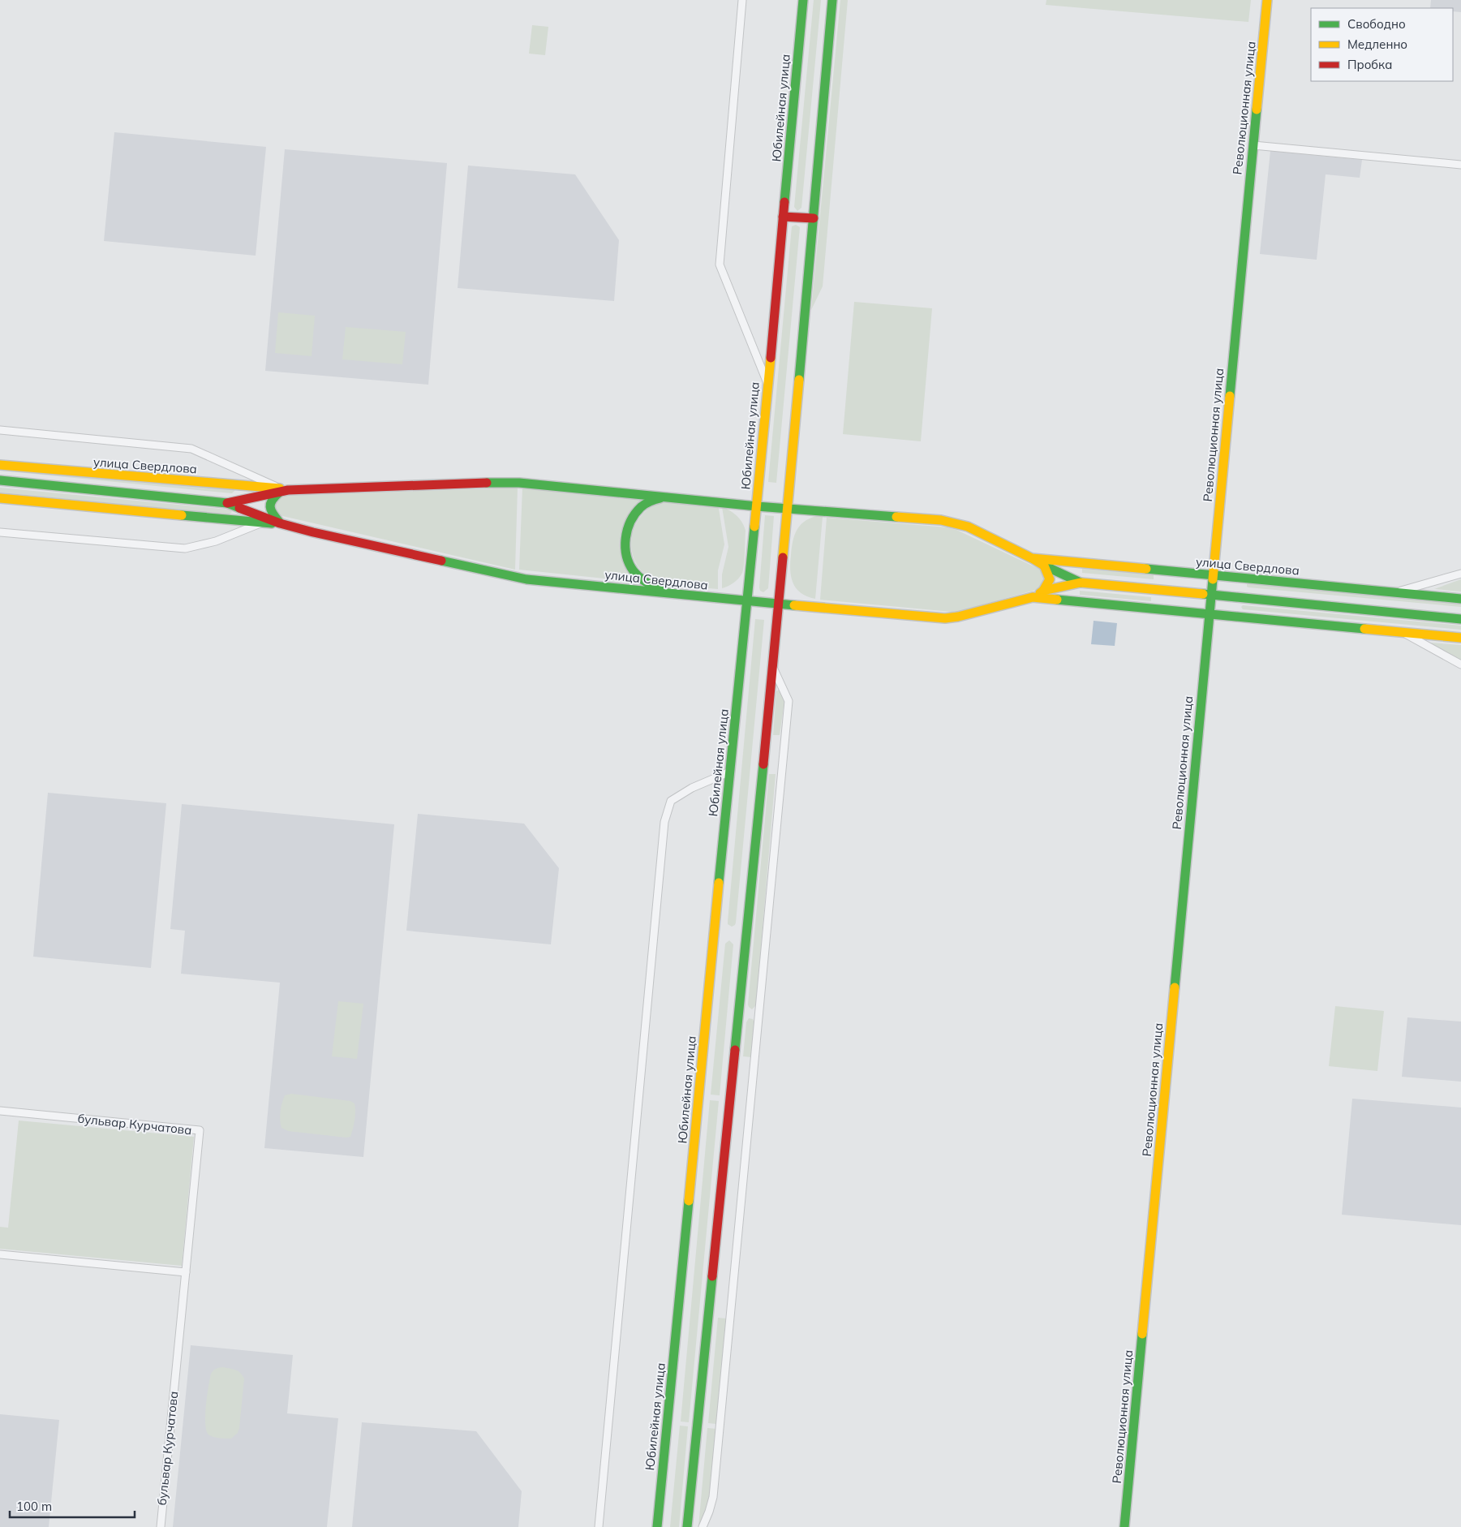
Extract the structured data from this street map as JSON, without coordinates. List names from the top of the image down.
{
  "streets": {
    "main road": ["Юбилейная улица", "Революционная улица", "улица Свердлова"],
    "street": ["бульвар Курчатова"]
  },
  "crossings": [
    ["Юбилейная улица", "улица Свердлова"],
    ["Революционная улица", "улица Свердлова"]
  ],
  "legend": ["Свободно", "Медленно", "Пробка"],
  "scale_bar": "100 m"
}
